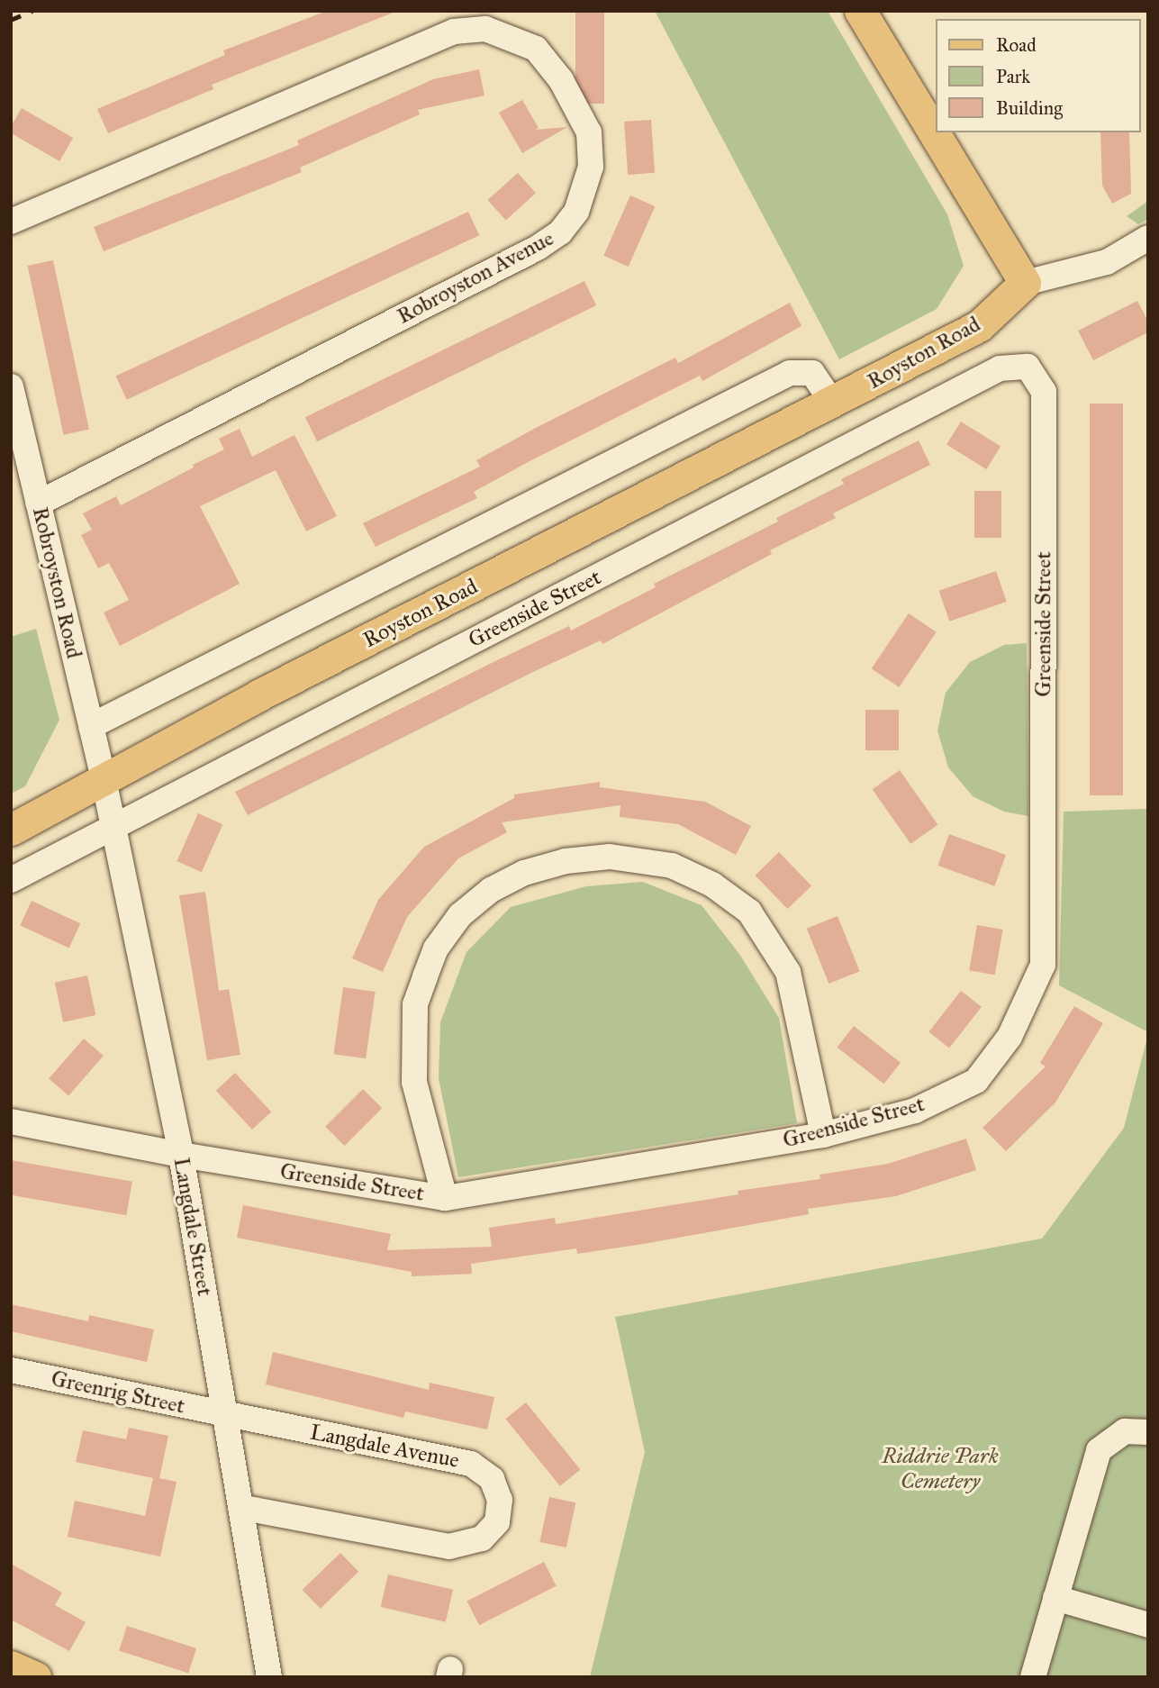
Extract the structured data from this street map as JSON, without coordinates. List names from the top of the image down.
{
  "streets": {
    "main road": ["Royston Road"],
    "street": [
      "Robroyston Avenue",
      "Robroyston Road",
      "Greenside Street",
      "Langdale Street",
      "Greenrig Street",
      "Langdale Avenue"
    ]
  },
  "crossings": [
    ["Robroyston Avenue", "Robroyston Road"],
    ["Royston Road", "Robroyston Road"],
    ["Royston Road", "Langdale Street"],
    ["Robroyston Road", "Langdale Street"],
    ["Greenside Street", "Langdale Street"],
    ["Langdale Street", "Greenrig Street"],
    ["Langdale Street", "Langdale Avenue"],
    ["Greenrig Street", "Langdale Avenue"]
  ],
  "parks": ["Riddrie Park Cemetery"],
  "legend": ["Road", "Park", "Building"]
}
